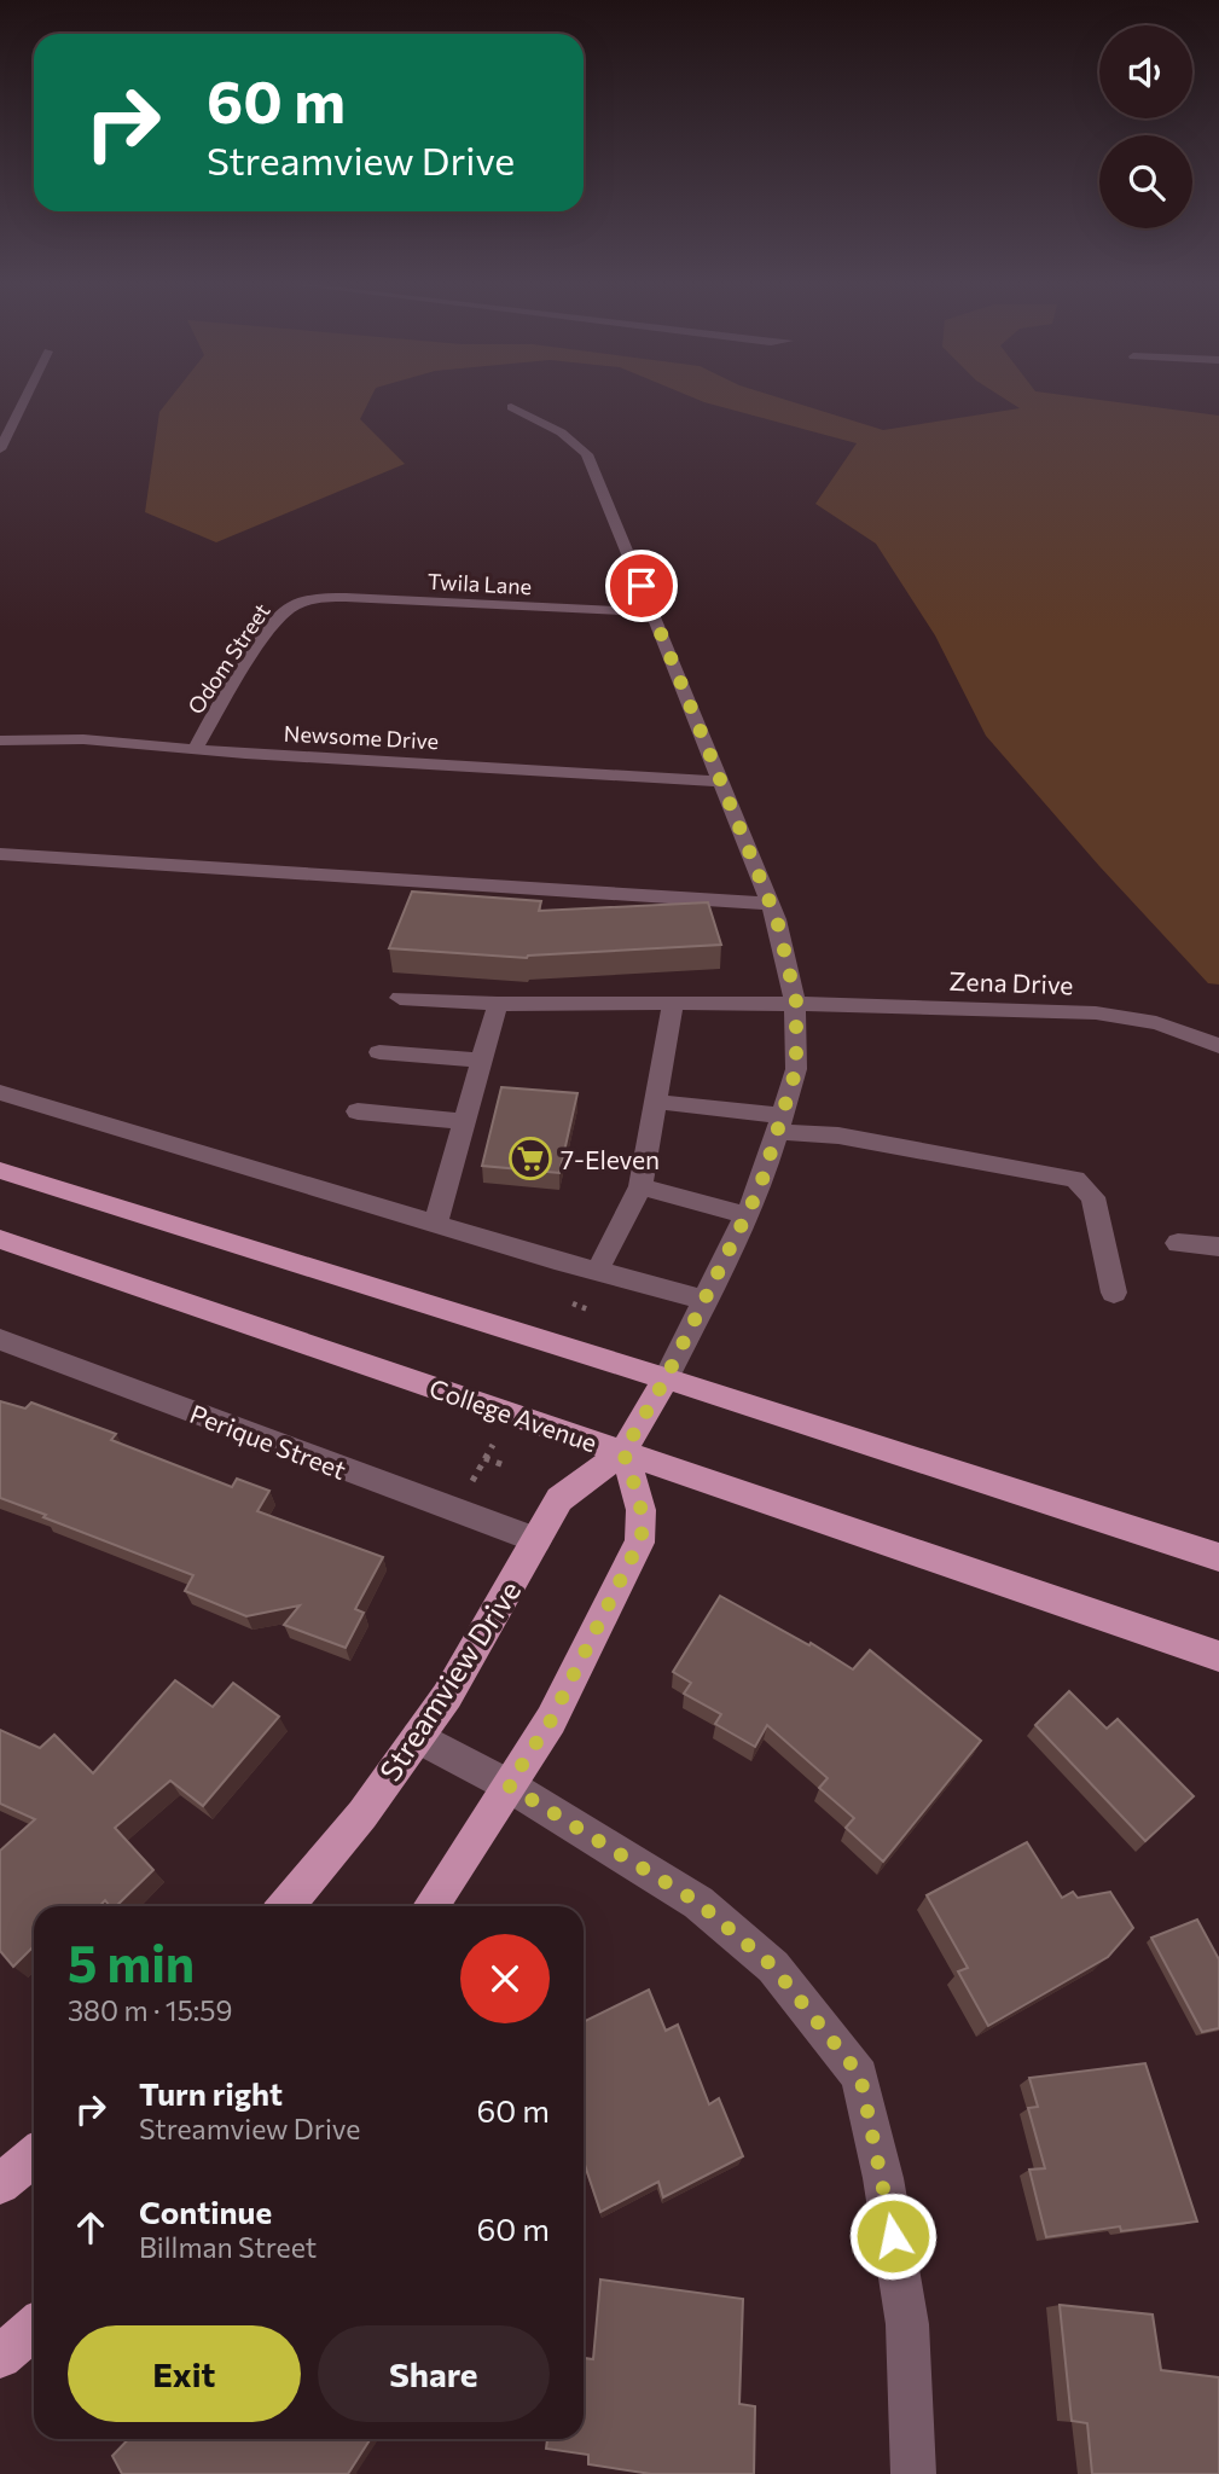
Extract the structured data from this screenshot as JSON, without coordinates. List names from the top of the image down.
{
  "streets": {
    "main road": ["College Avenue", "Streamview Drive"],
    "street": [
      "Twila Lane",
      "Odom Street",
      "Newsome Drive",
      "Zena Drive",
      "Perique Street"
    ]
  },
  "crossings": [
    ["Twila Lane", "Odom Street"],
    ["Odom Street", "Newsome Drive"],
    ["College Avenue", "Streamview Drive"],
    ["Perique Street", "Streamview Drive"]
  ],
  "places": {
    "supermarket": ["7-Eleven"]
  },
  "page": {
    "turn": ["60 m", "Streamview Drive"],
    "heading": ["5 min", "380 m · 15:59"],
    "list": [
      {
        "name": "Turn right",
        "note": "Streamview Drive",
        "value": "60 m"
      },
      {
        "name": "Continue",
        "note": "Billman Street",
        "value": "60 m"
      }
    ],
    "buttons": ["Exit", "Share"]
  }
}
